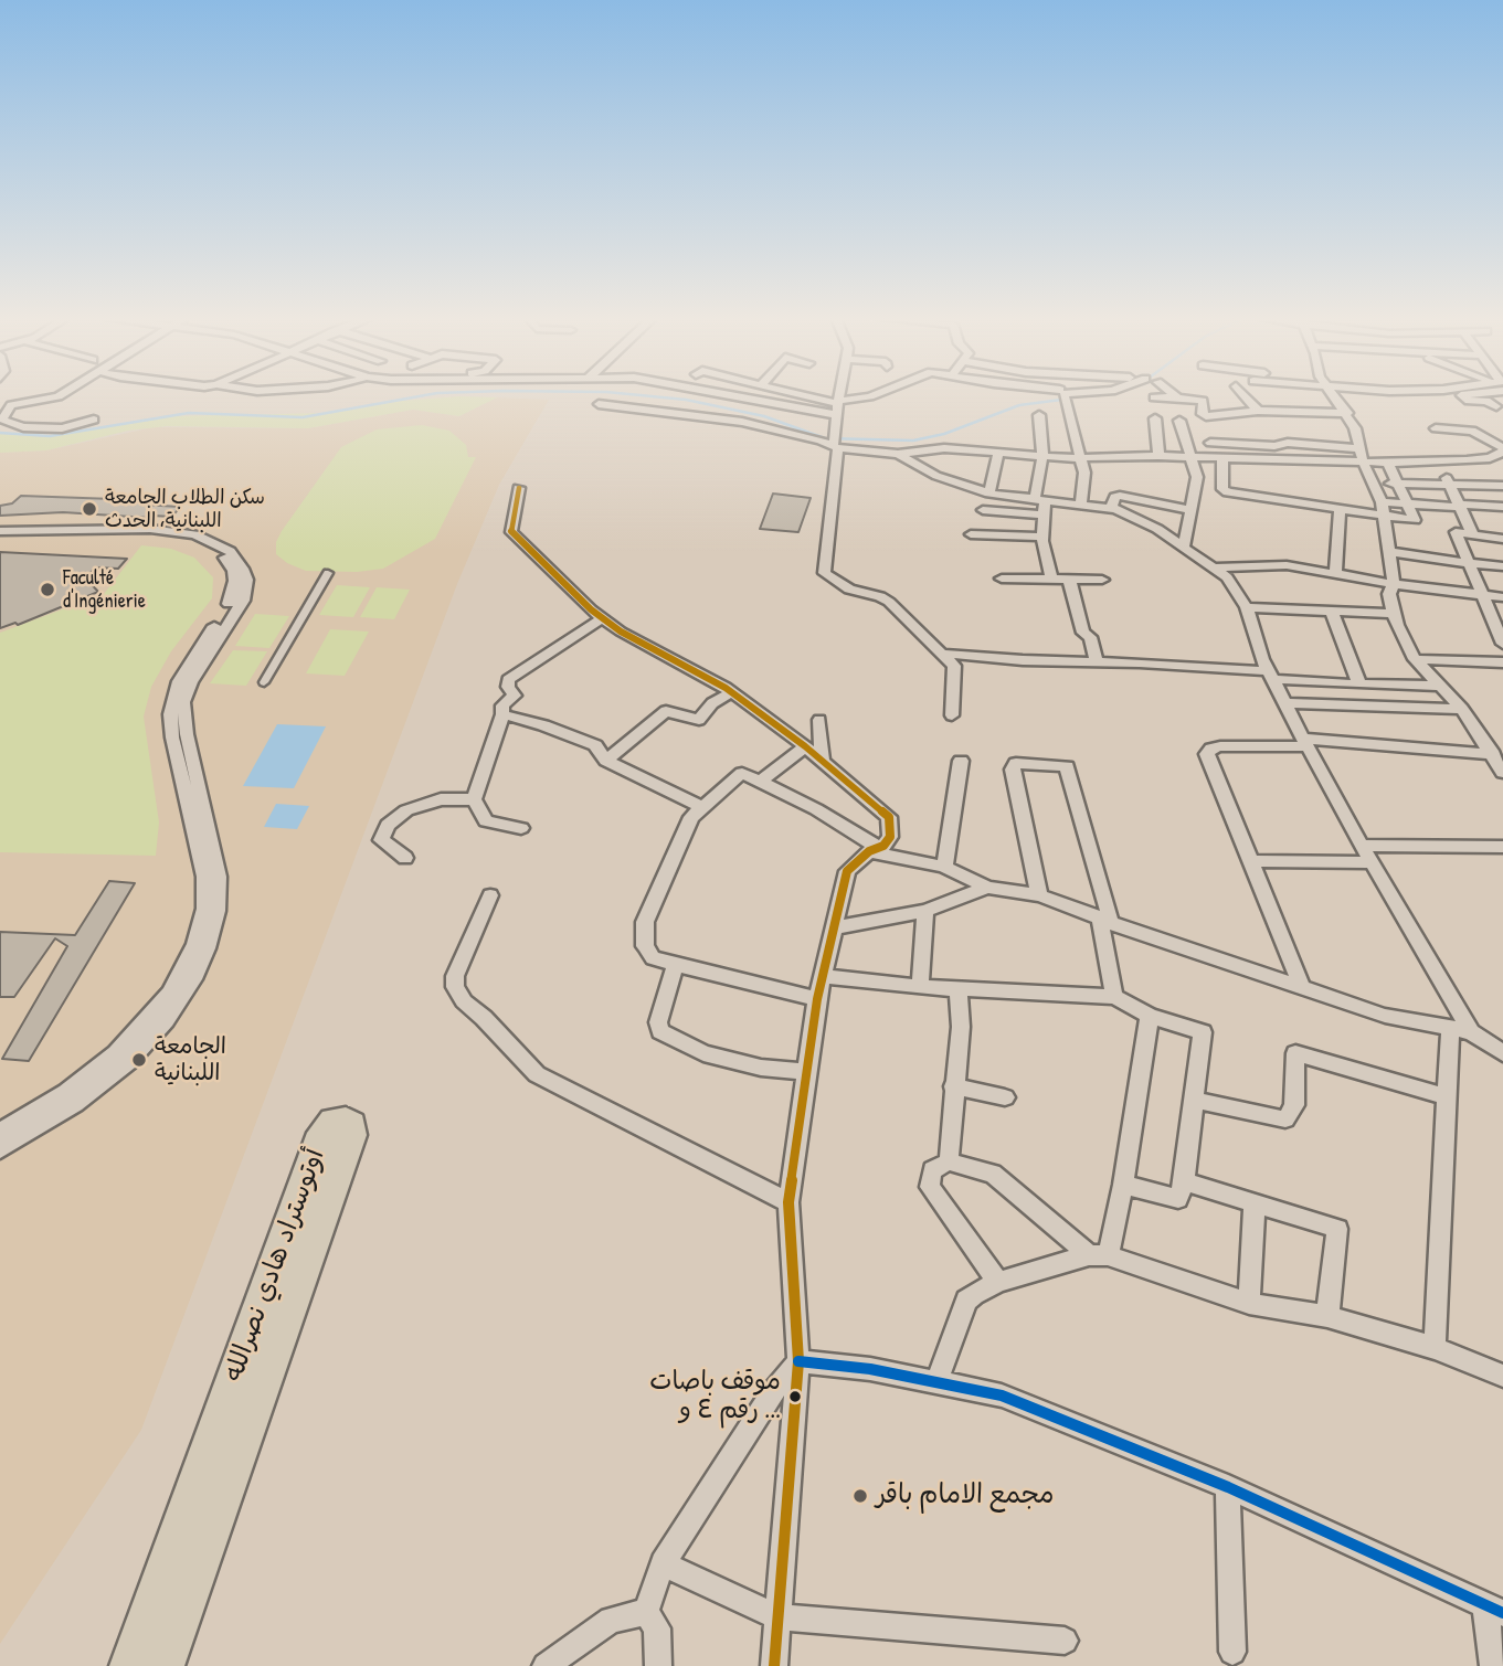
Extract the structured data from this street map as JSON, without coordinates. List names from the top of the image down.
{
  "streets": {
    "highway": ["أوتوستراد هادي نصرالله"]
  },
  "places": [
    "سكن الطلاب الجامعة اللبنانية، الحدث",
    "Faculté d'Ingénierie",
    "الجامعة اللبنانية",
    "موقف باصات رقم ٤ و ...",
    "مجمع الامام باقر"
  ]
}
